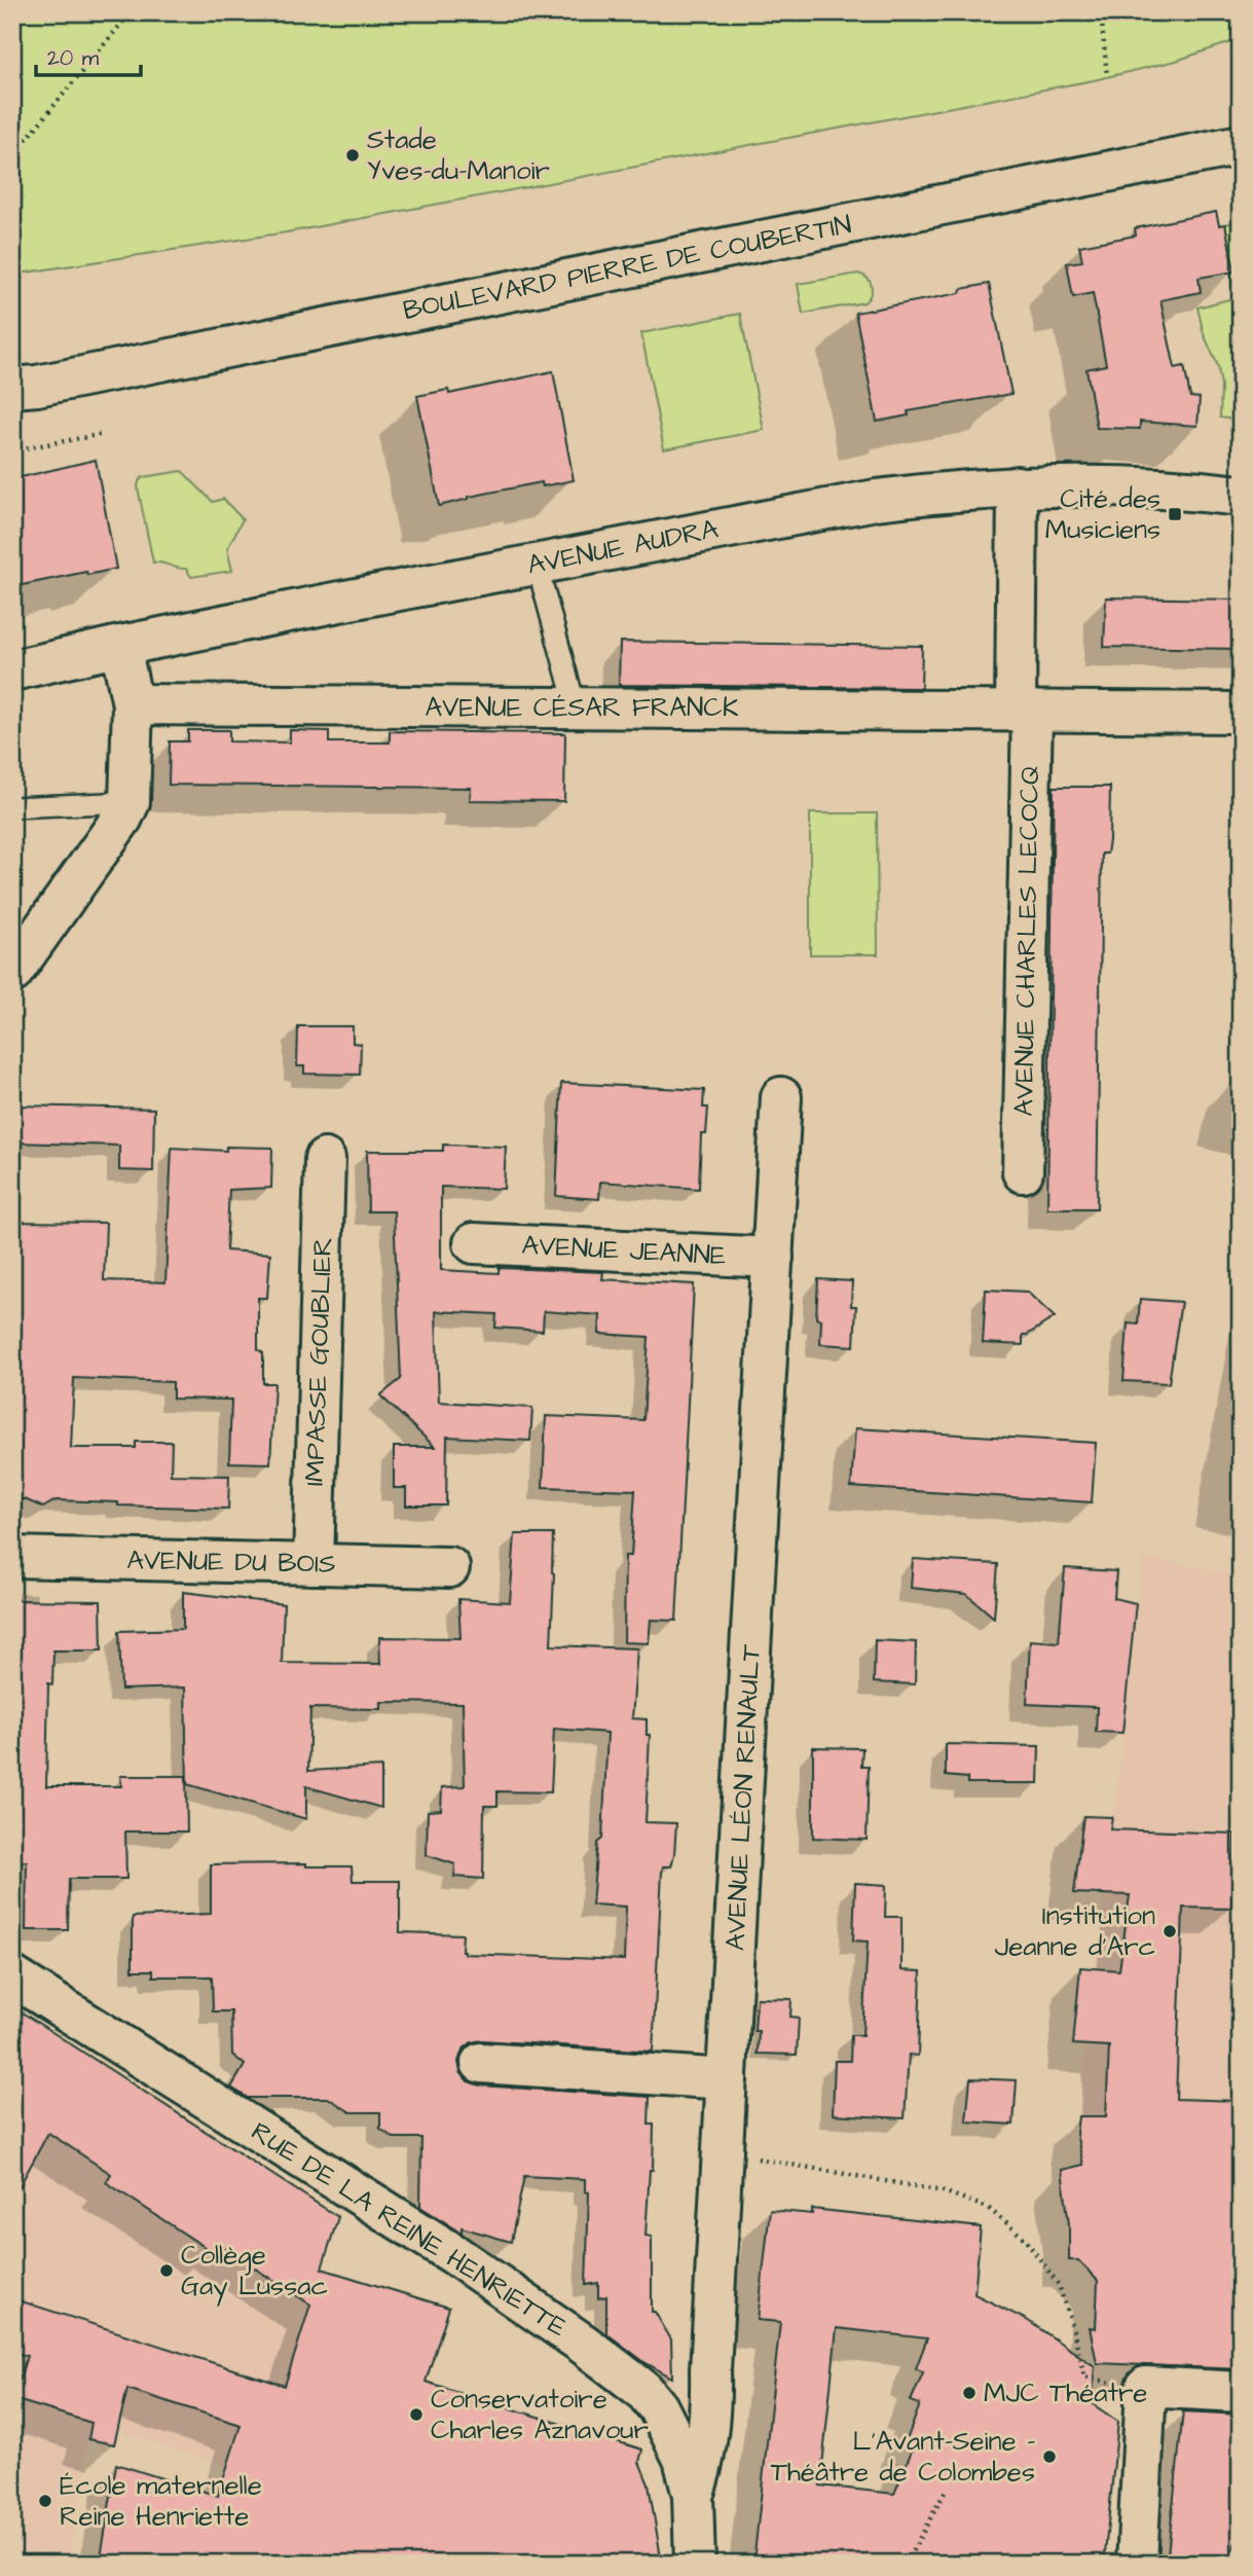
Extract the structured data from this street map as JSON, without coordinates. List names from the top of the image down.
{
  "streets": {
    "street": [
      "BOULEVARD PIERRE DE COUBERTIN",
      "AVENUE AUDRA",
      "AVENUE CÉSAR FRANCK",
      "AVENUE CHARLES LECOCQ",
      "AVENUE JEANNE",
      "IMPASSE GOUBLIER",
      "AVENUE DU BOIS",
      "AVENUE LÉON RENAULT",
      "RUE DE LA REINE HENRIETTE"
    ]
  },
  "crossings": [
    ["AVENUE AUDRA", "AVENUE CHARLES LECOCQ"],
    ["AVENUE CÉSAR FRANCK", "AVENUE CHARLES LECOCQ"],
    ["AVENUE JEANNE", "AVENUE LÉON RENAULT"],
    ["IMPASSE GOUBLIER", "AVENUE DU BOIS"],
    ["AVENUE LÉON RENAULT", "RUE DE LA REINE HENRIETTE"]
  ],
  "places": {
    "other": [
      "Stade Yves-du-Manoir",
      "Institution Jeanne d'Arc",
      "Collège Gay Lussac",
      "MJC Théatre",
      "Conservatoire Charles Aznavour",
      "L'Avant-Seine - Théâtre de Colombes",
      "École maternelle Reine Henriette"
    ],
    "transit": ["Cité des Musiciens"]
  },
  "scale_bar": "20 m"
}
